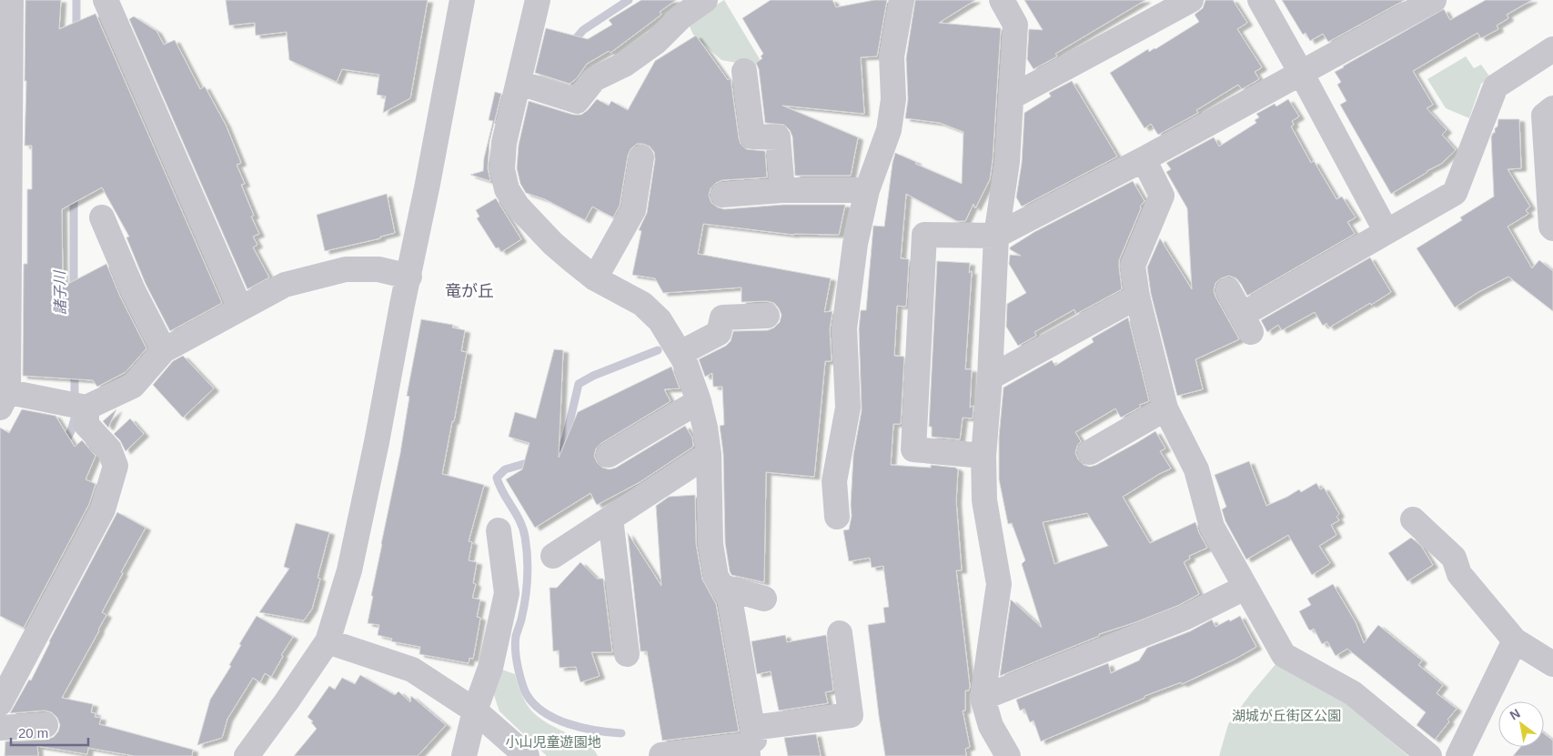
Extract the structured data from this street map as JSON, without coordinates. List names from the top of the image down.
{
  "districts": ["竜が丘"],
  "water": ["諸子川"],
  "parks": ["湖城が丘街区公園", "小山児童遊園地"],
  "scale_bar": "20 m",
  "north": "top left"
}
